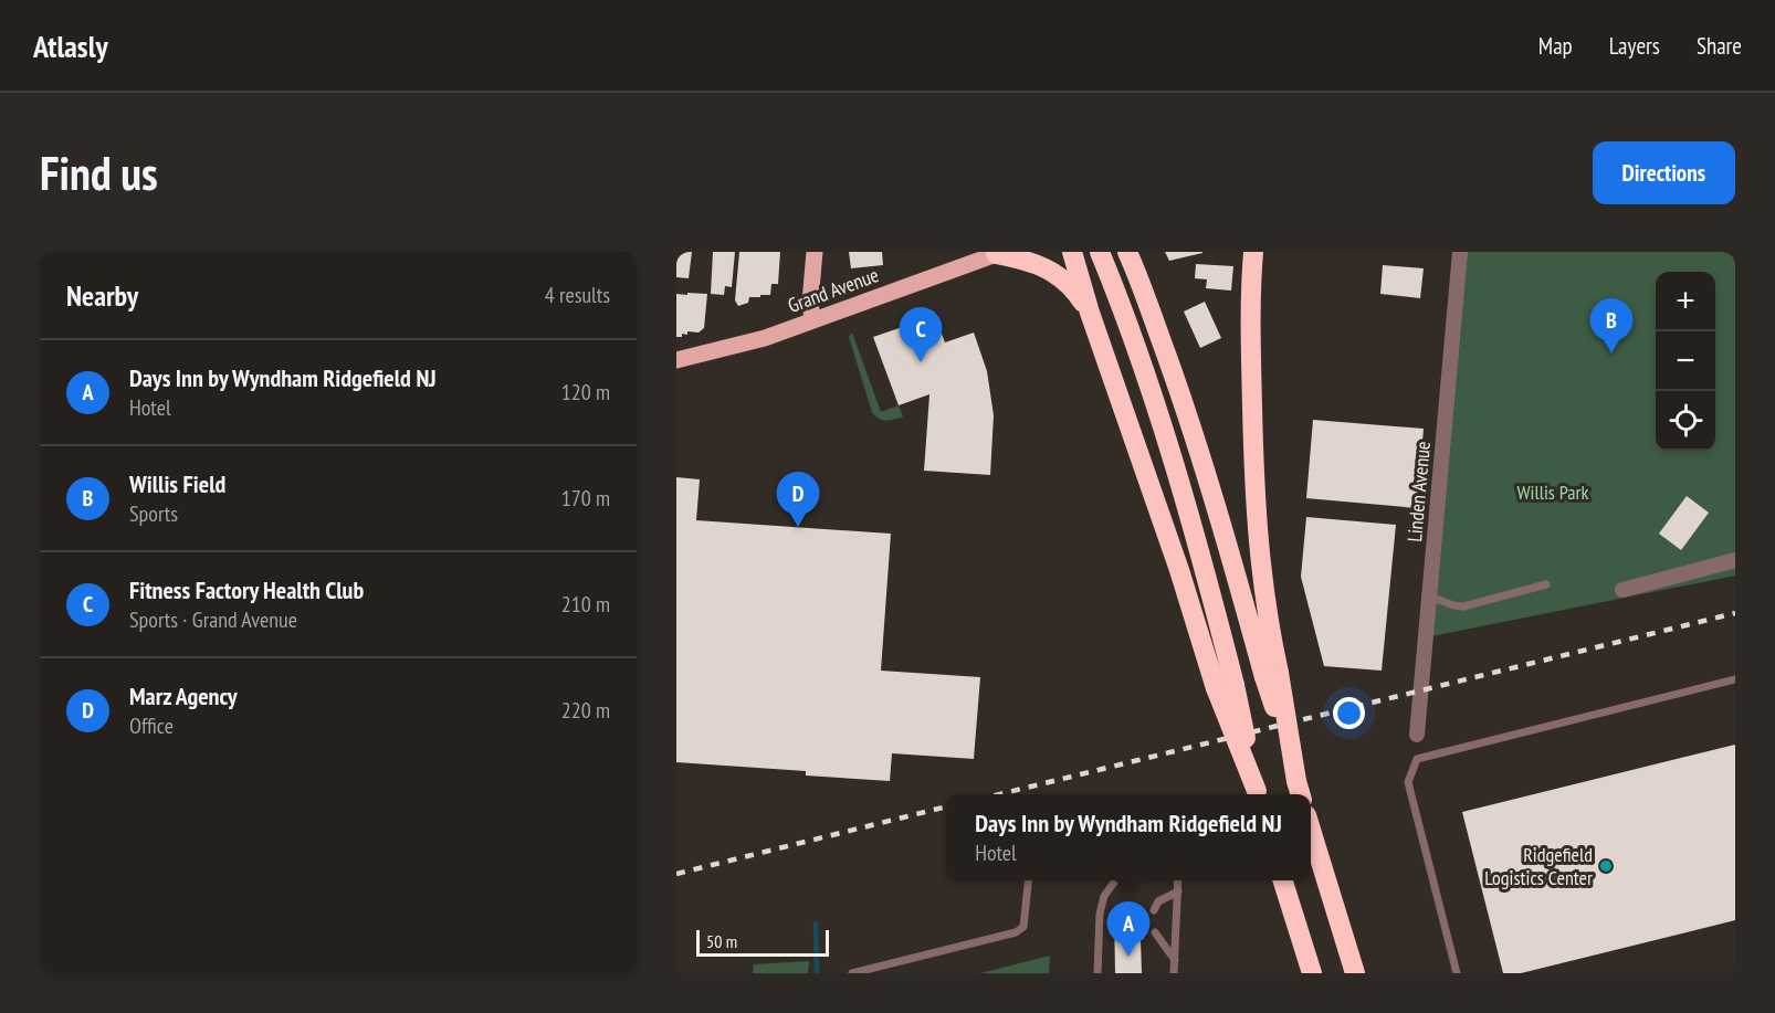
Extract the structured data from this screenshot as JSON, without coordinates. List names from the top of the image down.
{
  "streets": {
    "main road": ["Grand Avenue"],
    "street": ["Linden Avenue"]
  },
  "parks": ["Willis Park"],
  "places": ["Ridgefield Logistics Center"],
  "scale_bar": "50 m",
  "page": {
    "header": "Atlasly",
    "nav": ["Map", "Layers", "Share"],
    "buttons": "Directions",
    "title": "Find us",
    "heading": ["Nearby", "4 results"],
    "map_buttons": ["+", "−"],
    "pins": [
      "B",
      "C",
      "D",
      "A"
    ],
    "list": [
      {
        "mark": "A",
        "name": "Days Inn by Wyndham Ridgefield NJ",
        "note": "Hotel",
        "value": "120 m"
      },
      {
        "mark": "B",
        "name": "Willis Field",
        "note": "Sports",
        "value": "170 m"
      },
      {
        "mark": "C",
        "name": "Fitness Factory Health Club",
        "note": "Sports · Grand Avenue",
        "value": "210 m"
      },
      {
        "mark": "D",
        "name": "Marz Agency",
        "note": "Office",
        "value": "220 m"
      }
    ],
    "popup": ["Days Inn by Wyndham Ridgefield NJ", "Hotel"],
    "scale": "50 m"
  }
}
